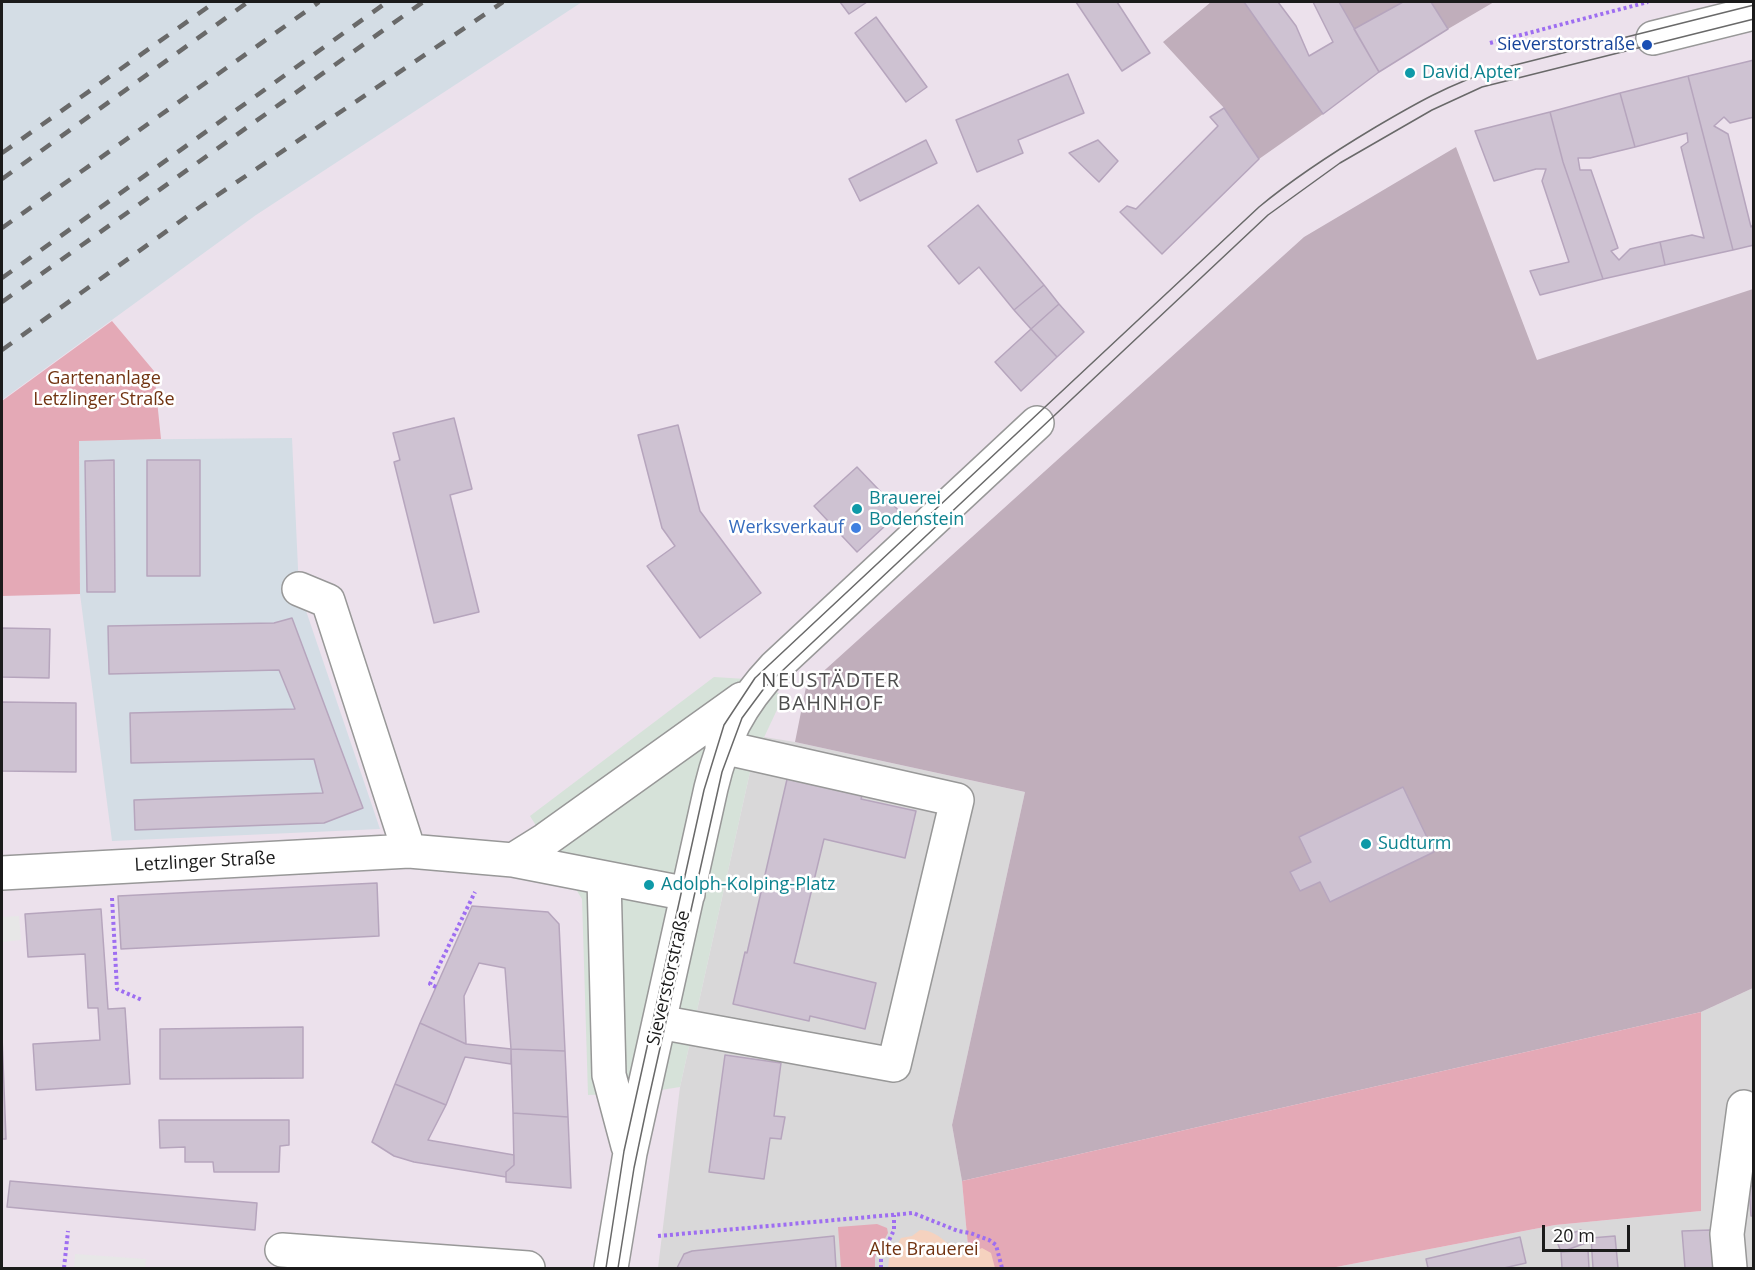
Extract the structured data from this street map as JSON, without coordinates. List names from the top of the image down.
{
  "streets": {
    "street": ["Letzlinger Straße", "Sieverstorstraße"]
  },
  "crossings": [
    ["Letzlinger Straße", "Sieverstorstraße"]
  ],
  "districts": ["NEUSTÄDTER BAHNHOF"],
  "parks": ["Gartenanlage Letzlinger Straße", "Alte Brauerei"],
  "places": [
    "Sieverstorstraße",
    "David Apter",
    "Brauerei Bodenstein",
    "Werksverkauf",
    "Sudturm",
    "Adolph-Kolping-Platz"
  ],
  "scale_bar": "20 m"
}
